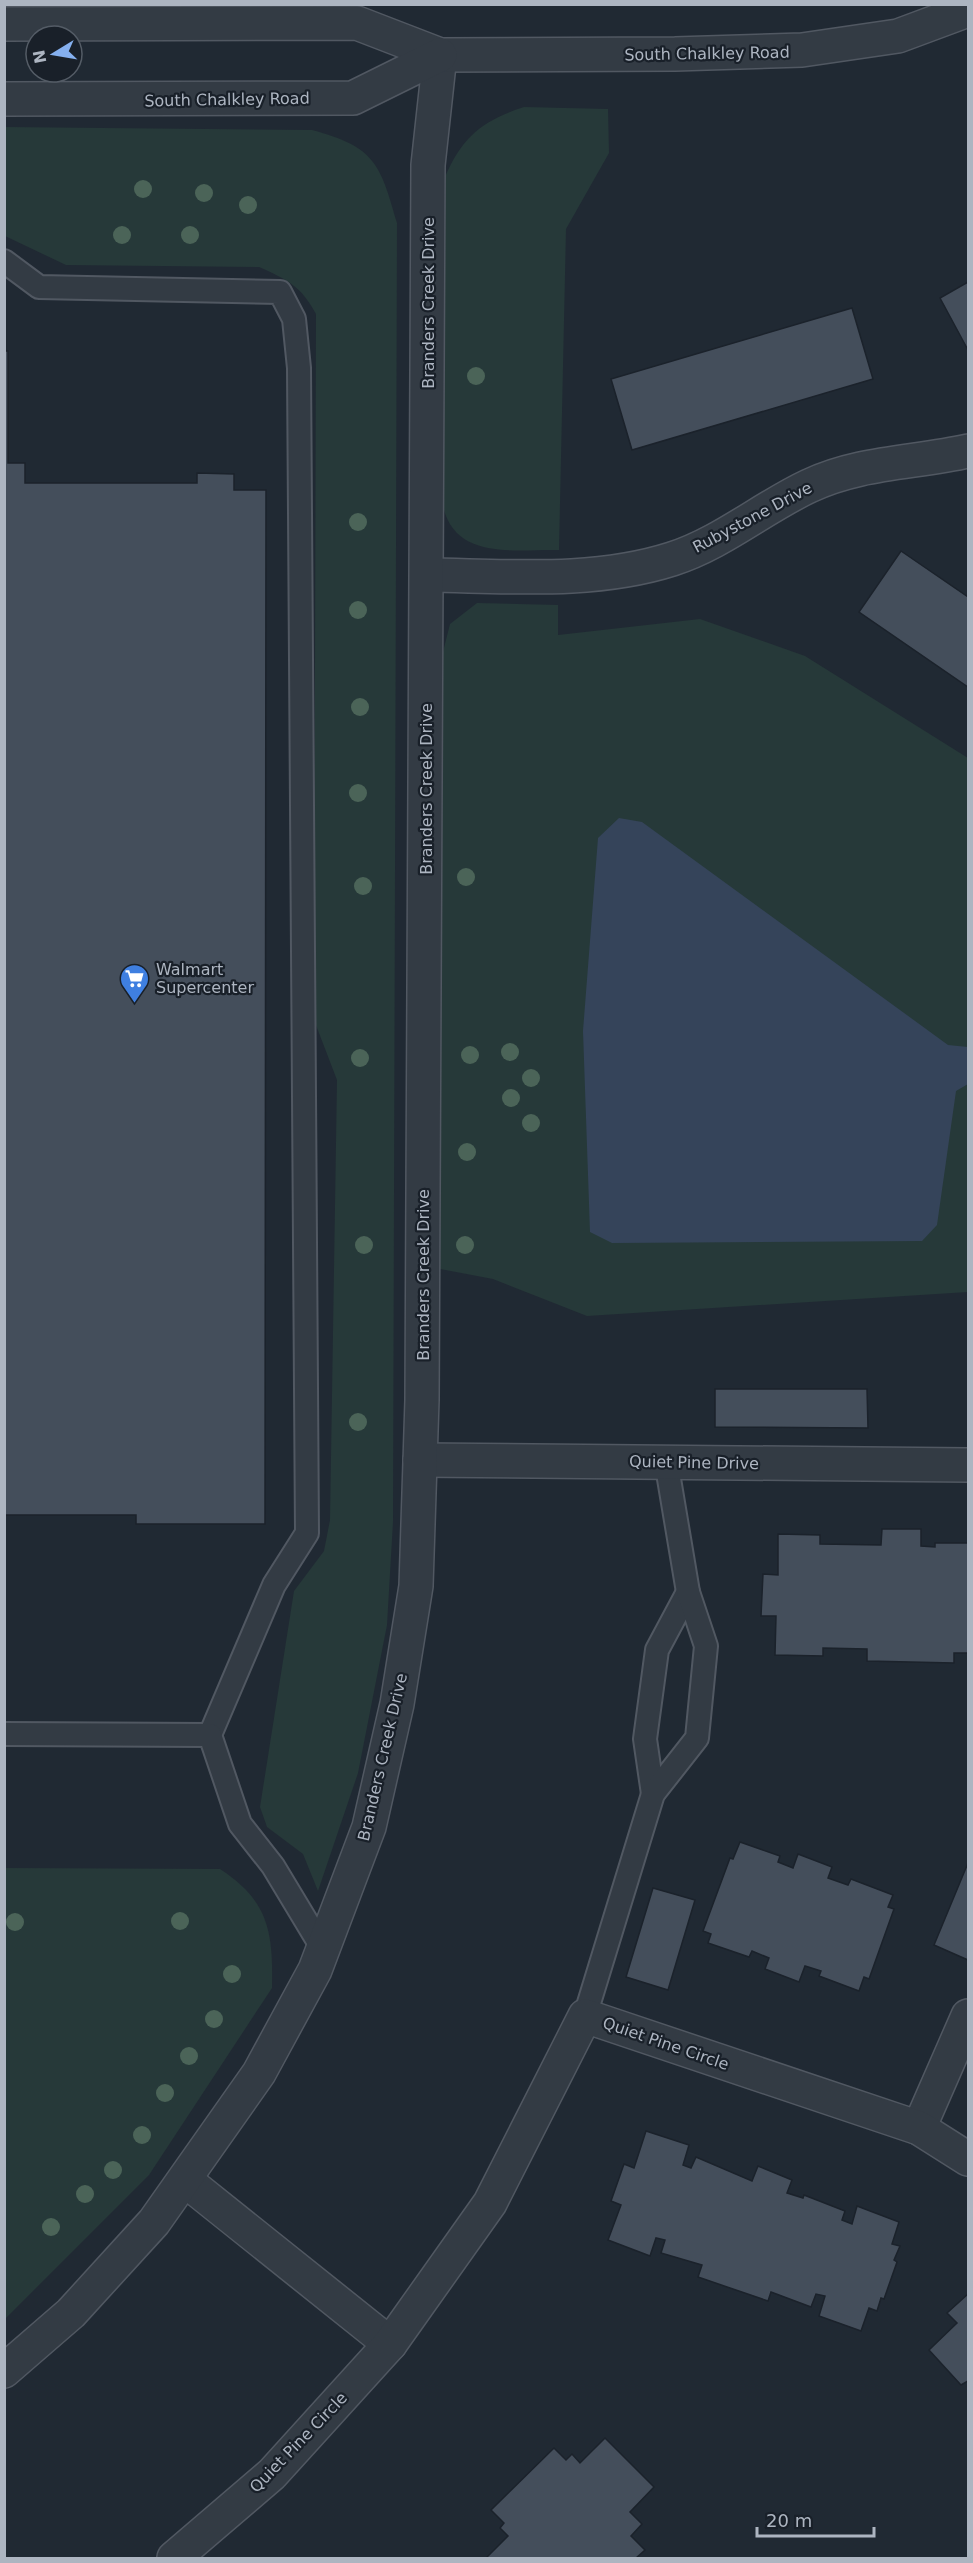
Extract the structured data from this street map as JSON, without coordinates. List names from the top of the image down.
{
  "streets": {
    "street": [
      "South Chalkley Road",
      "Branders Creek Drive",
      "Rubystone Drive",
      "Quiet Pine Drive",
      "Quiet Pine Circle"
    ]
  },
  "crossings": [
    ["South Chalkley Road", "Branders Creek Drive"],
    ["Branders Creek Drive", "Rubystone Drive"],
    ["Branders Creek Drive", "Quiet Pine Drive"]
  ],
  "places": {
    "supermarket": ["Walmart Supercenter"]
  },
  "scale_bar": "20 m",
  "north": "left"
}
